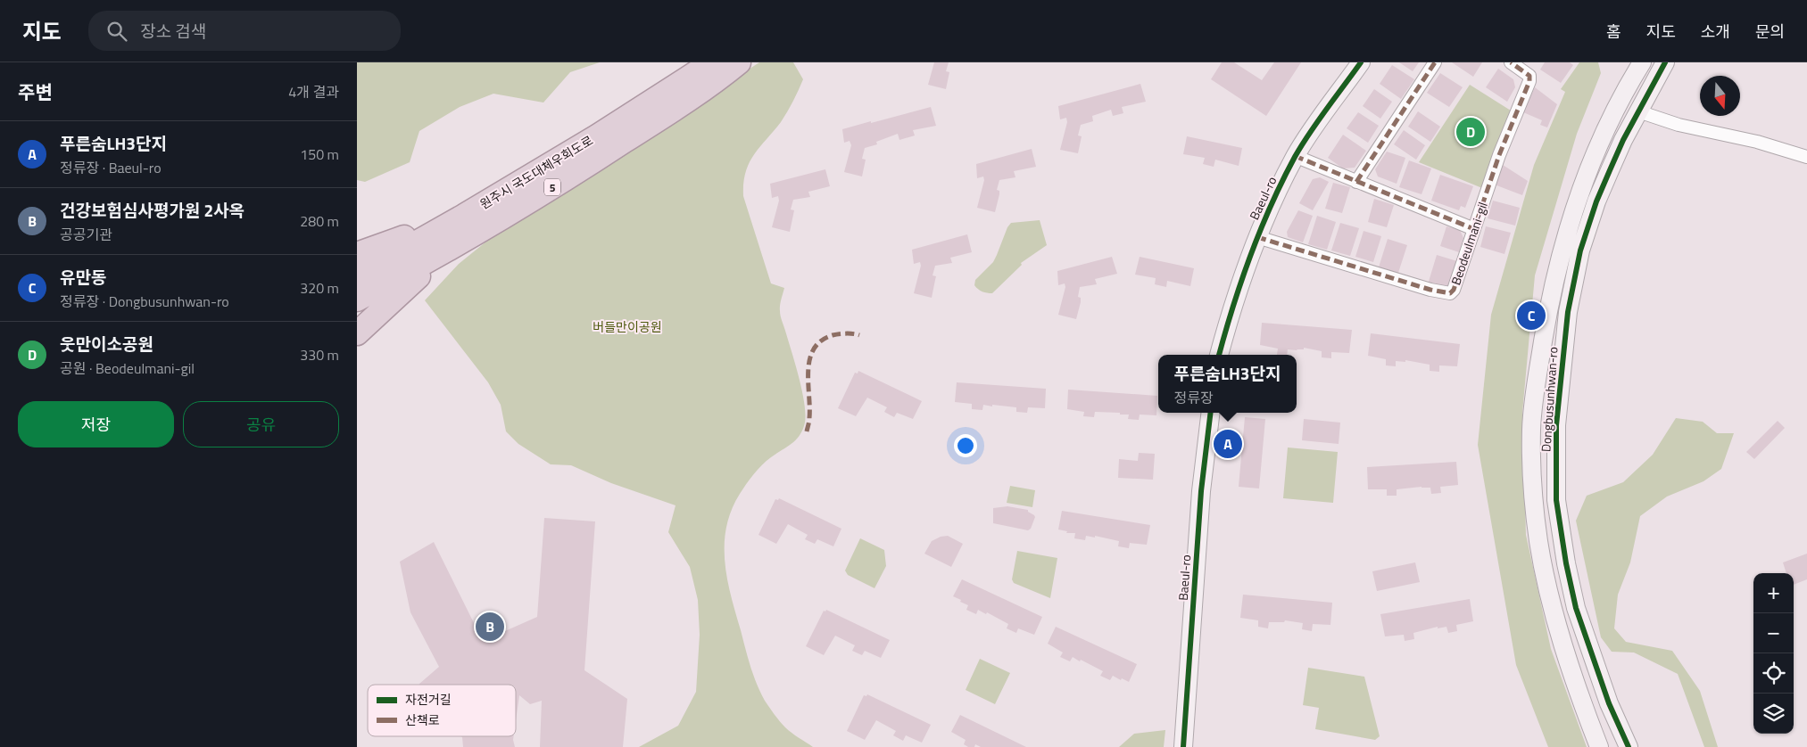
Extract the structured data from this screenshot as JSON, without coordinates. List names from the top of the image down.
{
  "streets": {
    "highway": ["원주시 국도대체우회도로", "5"],
    "street": ["Baeul-ro", "Beodeulmani-gil", "Dongbusunhwan-ro"]
  },
  "crossings": [
    ["Baeul-ro", "Beodeulmani-gil"]
  ],
  "parks": ["버들만이공원"],
  "legend": ["자전거길", "산책로"],
  "north": "bottom",
  "page": {
    "header": "지도",
    "search": "장소 검색",
    "nav": [
      "홈",
      "지도",
      "소개",
      "문의"
    ],
    "heading": ["주변", "4개 결과"],
    "pins": [
      "D",
      "C",
      "A",
      "B"
    ],
    "list": [
      {
        "mark": "A",
        "name": "푸른숨LH3단지",
        "note": "정류장 · Baeul-ro",
        "value": "150 m"
      },
      {
        "mark": "B",
        "name": "건강보험심사평가원 2사옥",
        "note": "공공기관",
        "value": "280 m"
      },
      {
        "mark": "C",
        "name": "유만동",
        "note": "정류장 · Dongbusunhwan-ro",
        "value": "320 m"
      },
      {
        "mark": "D",
        "name": "웃만이소공원",
        "note": "공원 · Beodeulmani-gil",
        "value": "330 m"
      }
    ],
    "popup": ["푸른숨LH3단지", "정류장"],
    "buttons": ["저장", "공유"],
    "map_buttons": ["+", "−"]
  }
}
